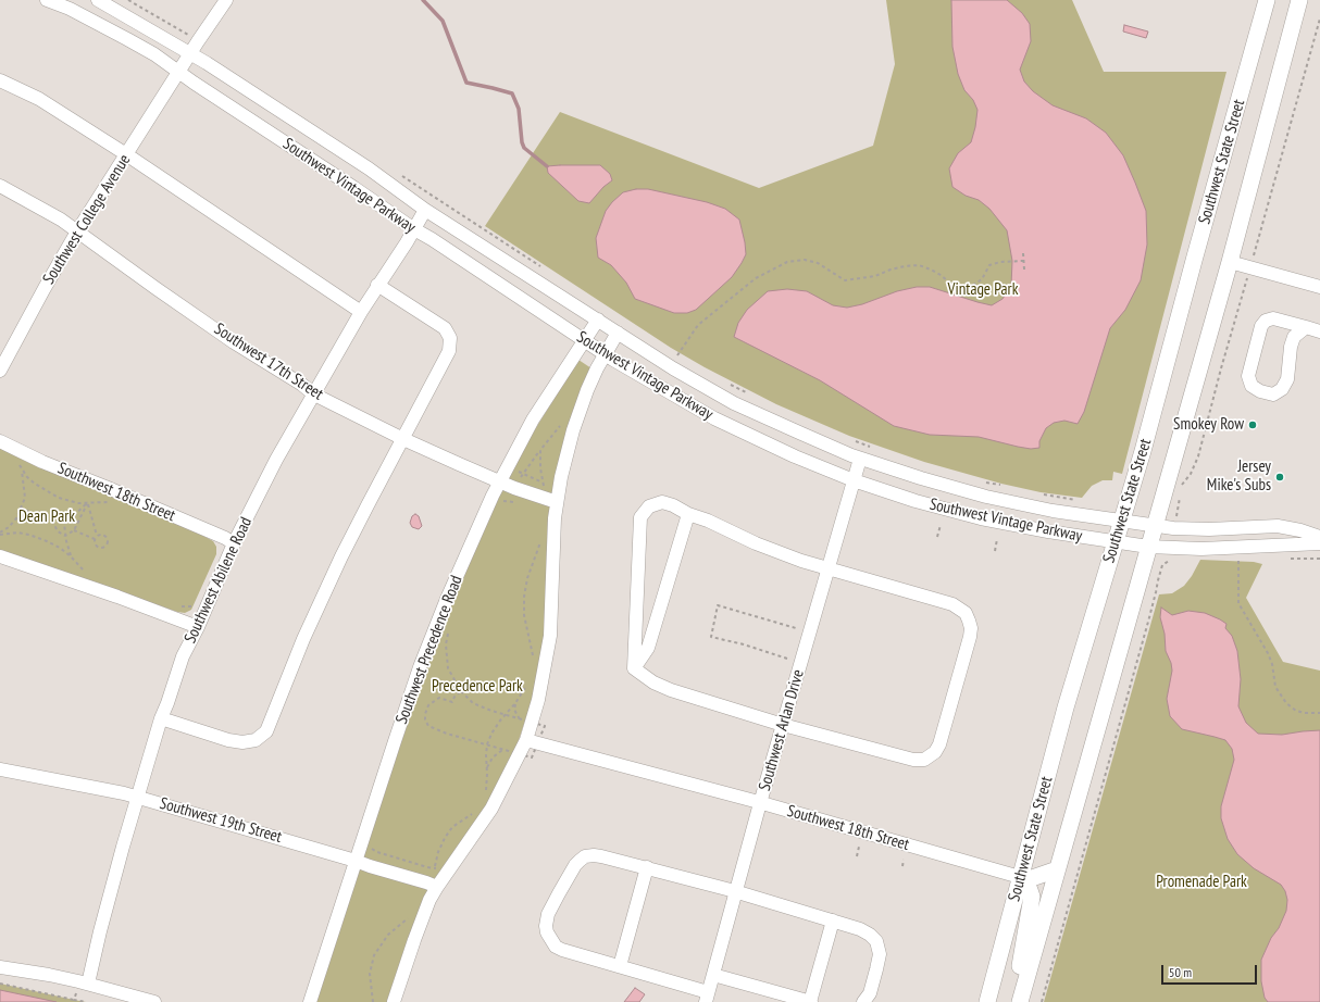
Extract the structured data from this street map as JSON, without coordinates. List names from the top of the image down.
{
  "streets": {
    "main road": ["Southwest State Street"],
    "street": [
      "Southwest Vintage Parkway",
      "Southwest College Avenue",
      "Southwest 17th Street",
      "Southwest 18th Street",
      "Southwest Abilene Road",
      "Southwest Precedence Road",
      "Southwest Arlan Drive",
      "Southwest 19th Street"
    ]
  },
  "crossings": [
    ["Southwest State Street", "Southwest Vintage Parkway"],
    ["Southwest State Street", "Southwest 18th Street"],
    ["Southwest Vintage Parkway", "Southwest College Avenue"],
    ["Southwest Vintage Parkway", "Southwest Abilene Road"],
    ["Southwest Vintage Parkway", "Southwest Precedence Road"],
    ["Southwest Vintage Parkway", "Southwest Arlan Drive"],
    ["Southwest College Avenue", "Southwest 17th Street"],
    ["Southwest 17th Street", "Southwest Abilene Road"],
    ["Southwest 17th Street", "Southwest Precedence Road"],
    ["Southwest 18th Street", "Southwest Abilene Road"],
    ["Southwest 18th Street", "Southwest Arlan Drive"],
    ["Southwest Abilene Road", "Southwest 19th Street"],
    ["Southwest Precedence Road", "Southwest 19th Street"]
  ],
  "parks": [
    "Vintage Park",
    "Dean Park",
    "Precedence Park",
    "Promenade Park"
  ],
  "places": ["Smokey Row", "Jersey Mike's Subs"],
  "scale_bar": "50 m"
}
